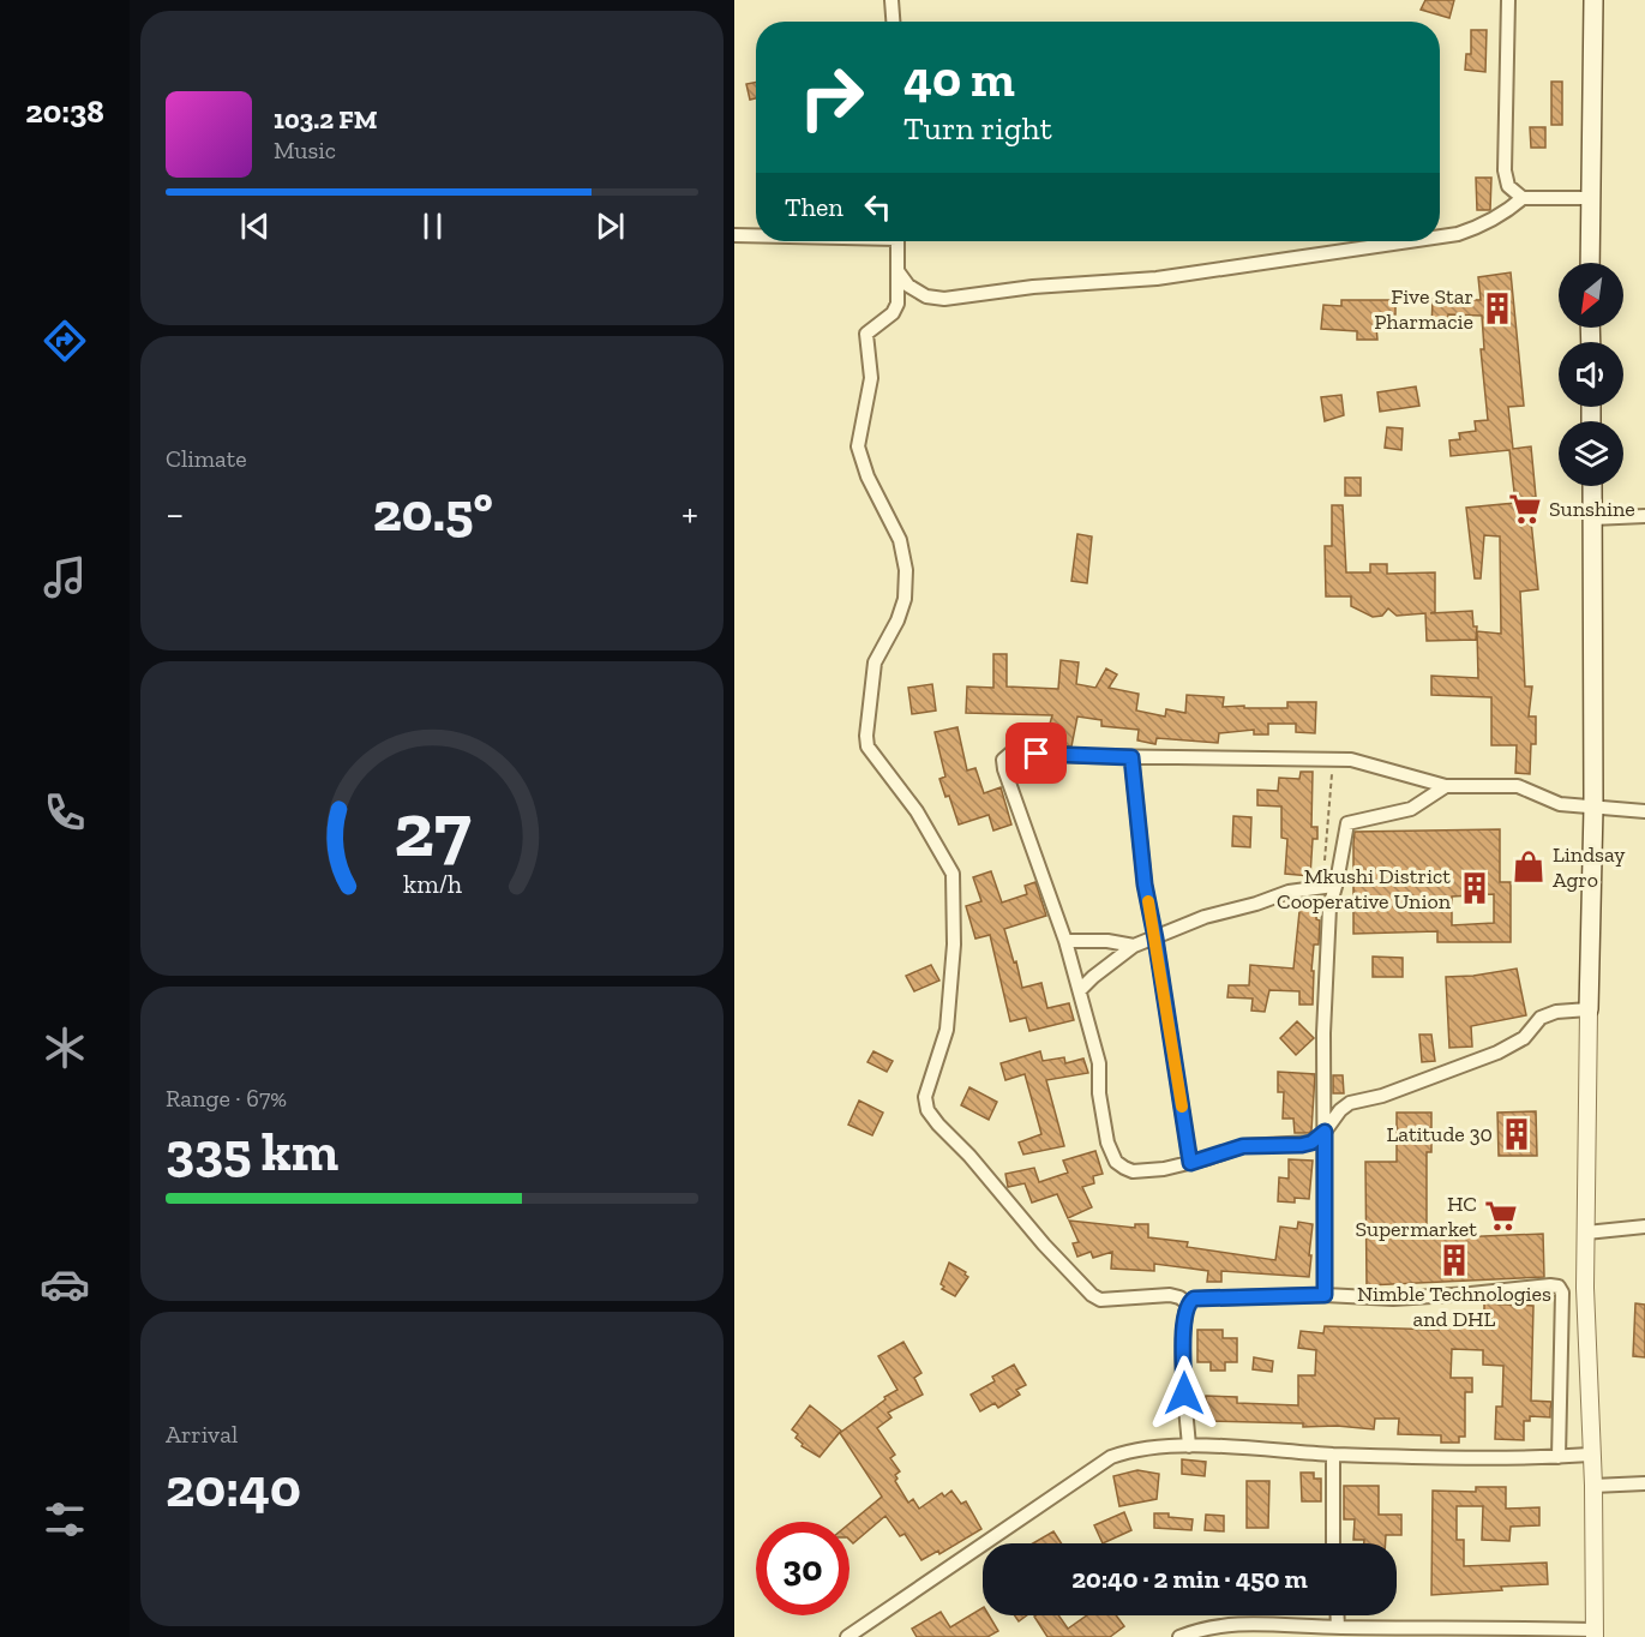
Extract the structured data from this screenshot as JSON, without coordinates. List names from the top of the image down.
{
  "places": {
    "building": [
      "Five Star Pharmacie",
      "Mkushi District Cooperative Union",
      "Latitude 30",
      "Nimble Technologies and DHL"
    ],
    "supermarket": ["Sunshine", "HC Supermarket"],
    "shop": ["Lindsay Agro"]
  },
  "north": "bottom left",
  "page": {
    "tabs": "20:38",
    "turn": ["40 m", "Turn right"],
    "song": ["103.2 FM", "Music"],
    "then": "Then",
    "tile": [
      "Climate",
      ["Range · 67%", "335 km"],
      ["Arrival", "20:40"]
    ],
    "heat": ["−", "20.5°", "+"],
    "limit": "30",
    "trip": "20:40 · 2 min · 450 m",
    "gauge": ["27", "km/h"]
  }
}
